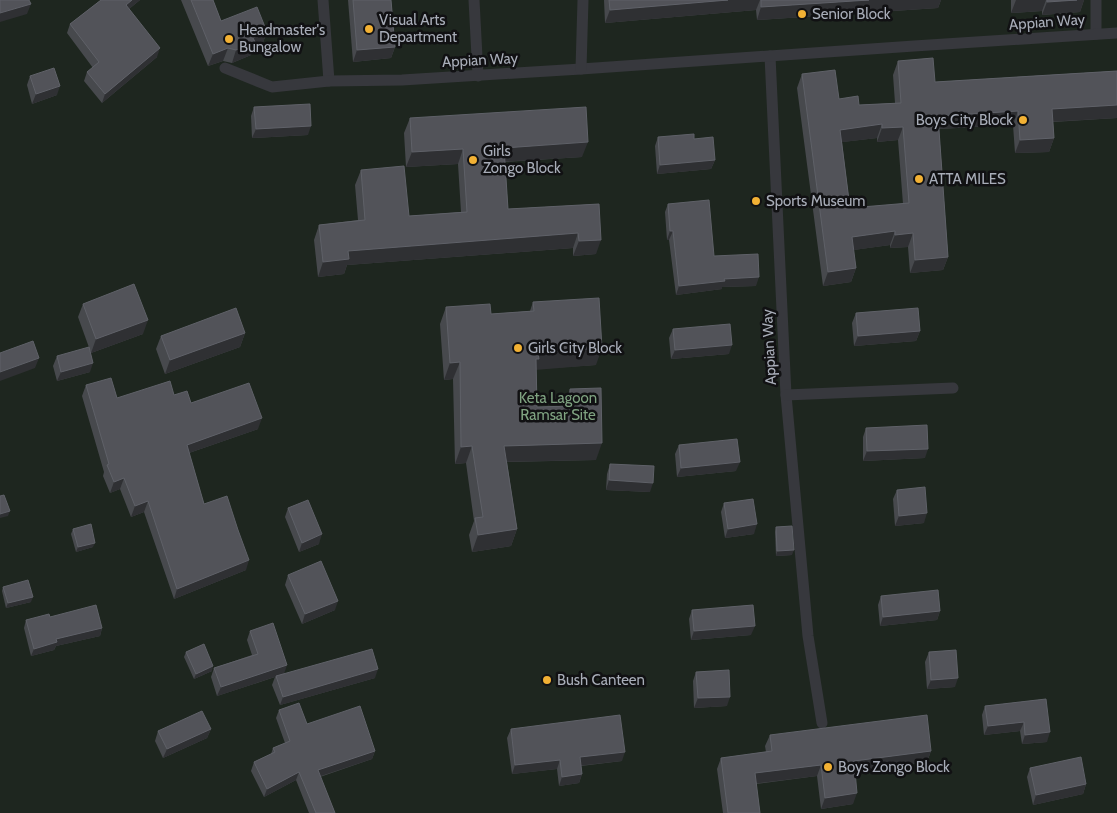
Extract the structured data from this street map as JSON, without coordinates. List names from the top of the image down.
{
  "streets": {
    "lane": ["Appian Way"]
  },
  "parks": ["Keta Lagoon Ramsar Site"],
  "places": [
    "Senior Block",
    "Visual Arts Department",
    "Headmaster's Bungalow",
    "Boys City Block",
    "Girls Zongo Block",
    "ATTA MILES",
    "Sports Museum",
    "Girls City Block",
    "Bush Canteen",
    "Boys Zongo Block"
  ]
}
